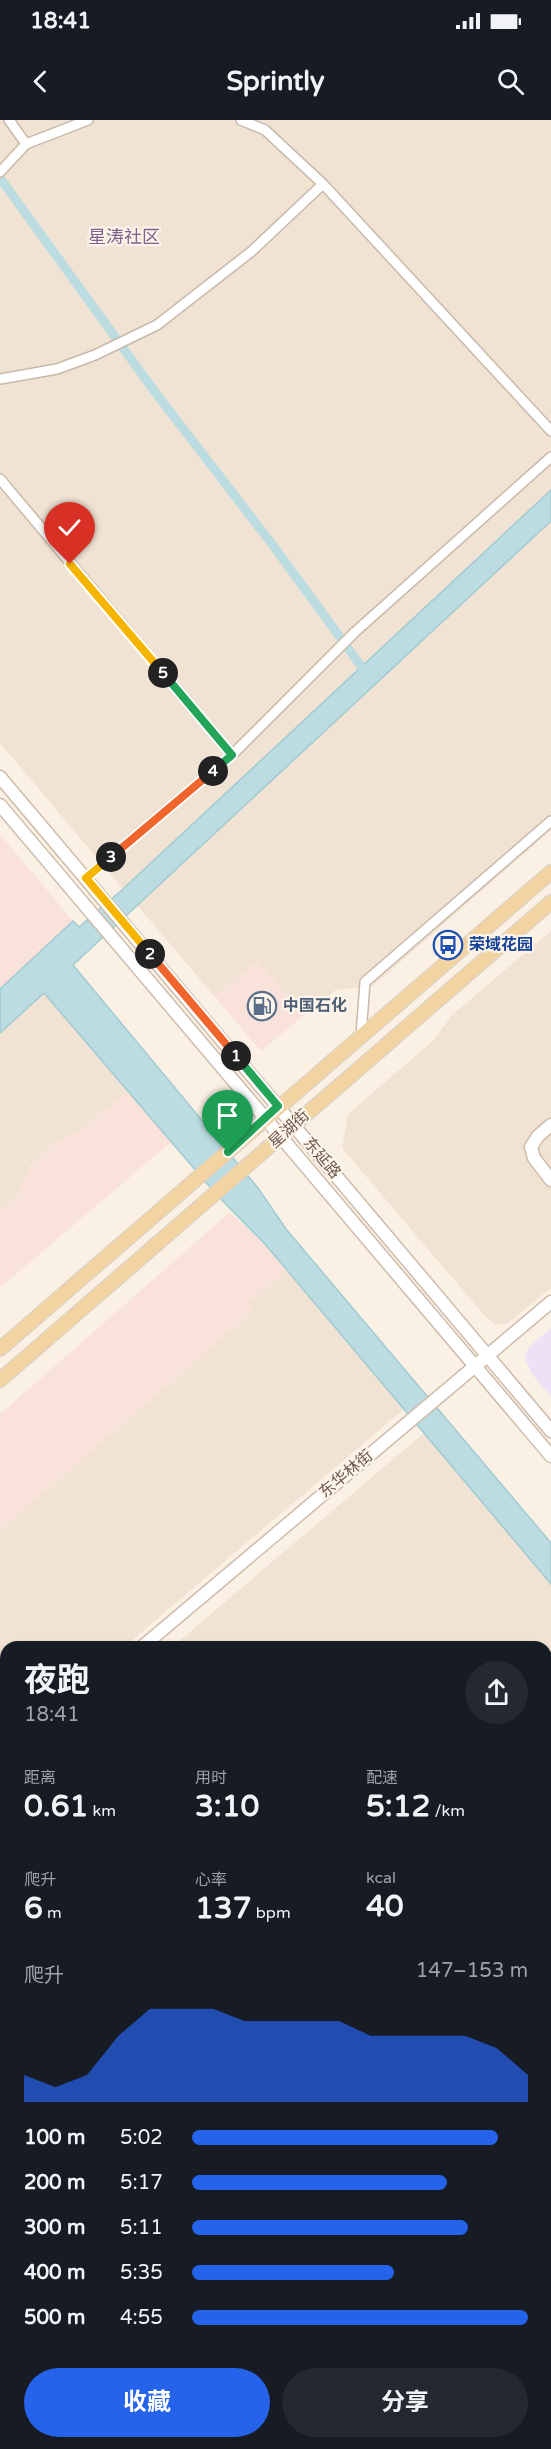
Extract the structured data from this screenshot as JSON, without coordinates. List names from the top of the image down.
{
  "streets": {
    "main road": ["星湖街", "东延路", "东华林街"]
  },
  "crossings": [
    ["星湖街", "东延路"],
    ["东延路", "东华林街"]
  ],
  "districts": ["星涛社区"],
  "places": {
    "bus stop": ["荣域花园"],
    "fuel station": ["中国石化"]
  },
  "page": {
    "status": "18:41",
    "header": "Sprintly",
    "pins": [
      "5",
      "4",
      "3",
      "2",
      "1"
    ],
    "heading": ["夜跑", "18:41"],
    "stats": [
      ["距离", "0.61 km"],
      ["用时", "3:10"],
      ["配速", "5:12 /km"],
      ["爬升", "6 m"],
      ["心率", "137 bpm"],
      ["kcal", "40"]
    ],
    "chart": ["爬升", "147–153 m"],
    "list": [
      {
        "name": "100 m",
        "note": "5:02"
      },
      {
        "name": "200 m",
        "note": "5:17"
      },
      {
        "name": "300 m",
        "note": "5:11"
      },
      {
        "name": "400 m",
        "note": "5:35"
      },
      {
        "name": "500 m",
        "note": "4:55"
      }
    ],
    "buttons": ["收藏", "分享"]
  }
}
